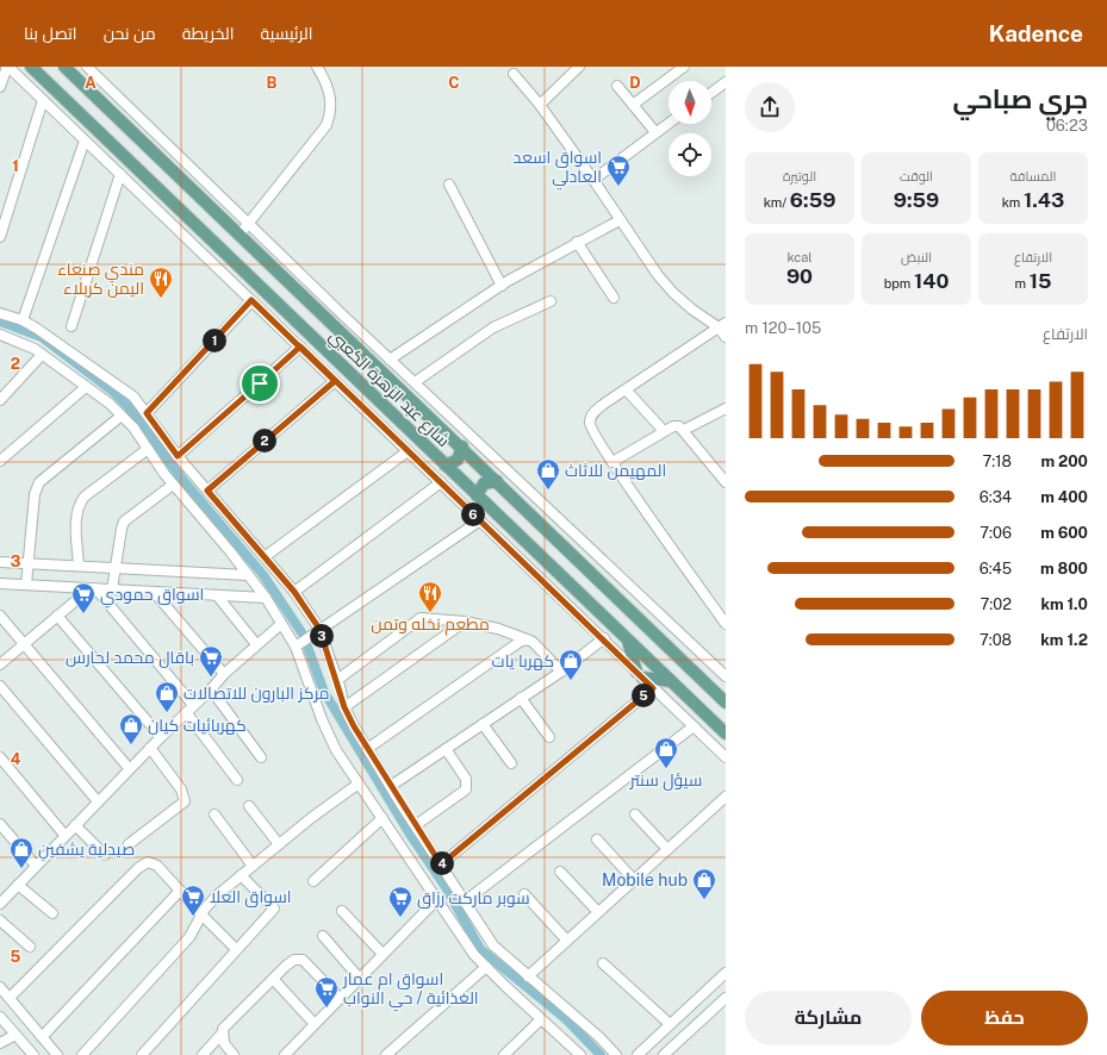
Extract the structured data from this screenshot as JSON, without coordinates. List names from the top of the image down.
{
  "streets": {
    "main road": ["شارع عبد الزهرة الكعبي"]
  },
  "places": {
    "supermarket": [
      "اسواق اسعد العادلي",
      "اسواق حمودي",
      "باقال محمد لحارس",
      "اسواق العلا",
      "سوبر ماركت رزاق",
      "اسواق ام عمار الغذائية / حي النواب"
    ],
    "restaurant": ["مندي صنعاء اليمن كربلاء", "مطعم نخله وتمن"],
    "shop": [
      "المهيمن للاثاث",
      "كهربا يات",
      "مركز البارون للاتصالات",
      "كهربائيات كيان",
      "سيؤل سنتر",
      "صيدلية يشفينِ",
      "Mobile hub"
    ]
  },
  "north": "bottom",
  "page": {
    "header": "Kadence",
    "nav": [
      "الرئيسية",
      "الخريطة",
      "من نحن",
      "اتصل بنا"
    ],
    "heading": ["جري صباحي", "06:23"],
    "stats": [
      ["المسافة", "1.43 km"],
      ["الوقت", "9:59"],
      ["الوتيرة", "6:59 /km"],
      ["الارتفاع", "15 m"],
      ["النبض", "140 bpm"],
      ["kcal", "90"]
    ],
    "chart": ["الارتفاع", "105–120 m"],
    "pins": [
      "1",
      "2",
      "6",
      "3",
      "5",
      "4"
    ],
    "list": [
      {
        "name": "200 m",
        "note": "7:18"
      },
      {
        "name": "400 m",
        "note": "6:34"
      },
      {
        "name": "600 m",
        "note": "7:06"
      },
      {
        "name": "800 m",
        "note": "6:45"
      },
      {
        "name": "1.0 km",
        "note": "7:02"
      },
      {
        "name": "1.2 km",
        "note": "7:08"
      }
    ],
    "buttons": ["حفظ", "مشاركة"]
  },
  "grid": {
    "columns": [
      "A",
      "B",
      "C",
      "D"
    ],
    "rows": [
      "1",
      "2",
      "3",
      "4",
      "5"
    ]
  }
}
